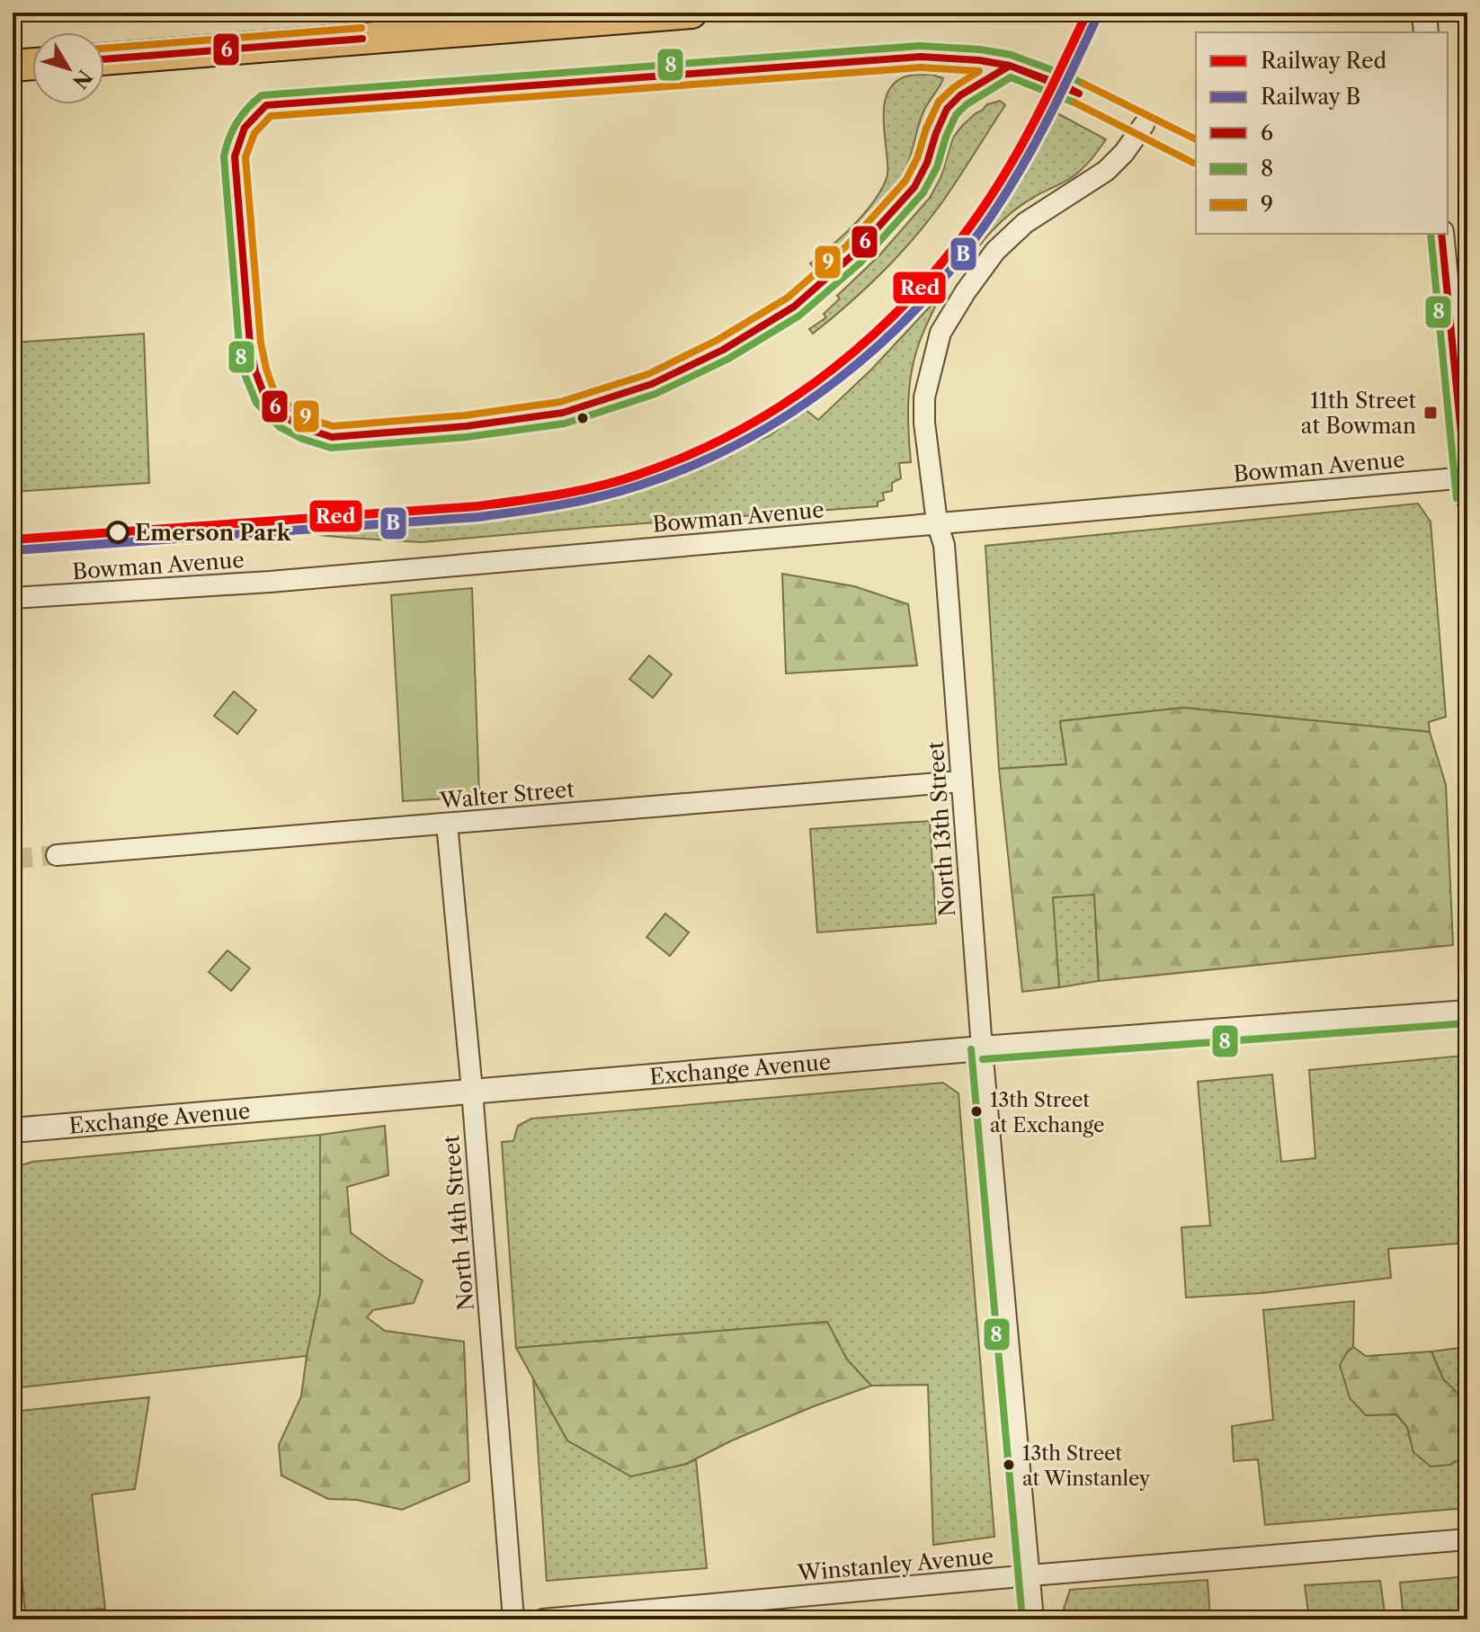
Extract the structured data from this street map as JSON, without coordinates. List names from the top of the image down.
{
  "streets": {
    "street": [
      "Bowman Avenue",
      "Walter Street",
      "North 13th Street",
      "Exchange Avenue",
      "North 14th Street",
      "Winstanley Avenue"
    ]
  },
  "crossings": [
    ["Bowman Avenue", "North 13th Street"],
    ["Walter Street", "North 13th Street"],
    ["Walter Street", "North 14th Street"],
    ["North 13th Street", "Exchange Avenue"],
    ["North 13th Street", "Winstanley Avenue"],
    ["Exchange Avenue", "North 14th Street"]
  ],
  "places": {
    "transit": ["11th Street at Bowman"],
    "other": ["Emerson Park", "13th Street at Exchange", "13th Street at Winstanley"]
  },
  "lines": [
    "rail line Red",
    "rail line B",
    "transit line 9",
    "transit line 6",
    "transit line 8"
  ],
  "legend": [
    "Railway Red",
    "Railway B",
    "6",
    "8",
    "9"
  ],
  "north": "bottom right"
}
